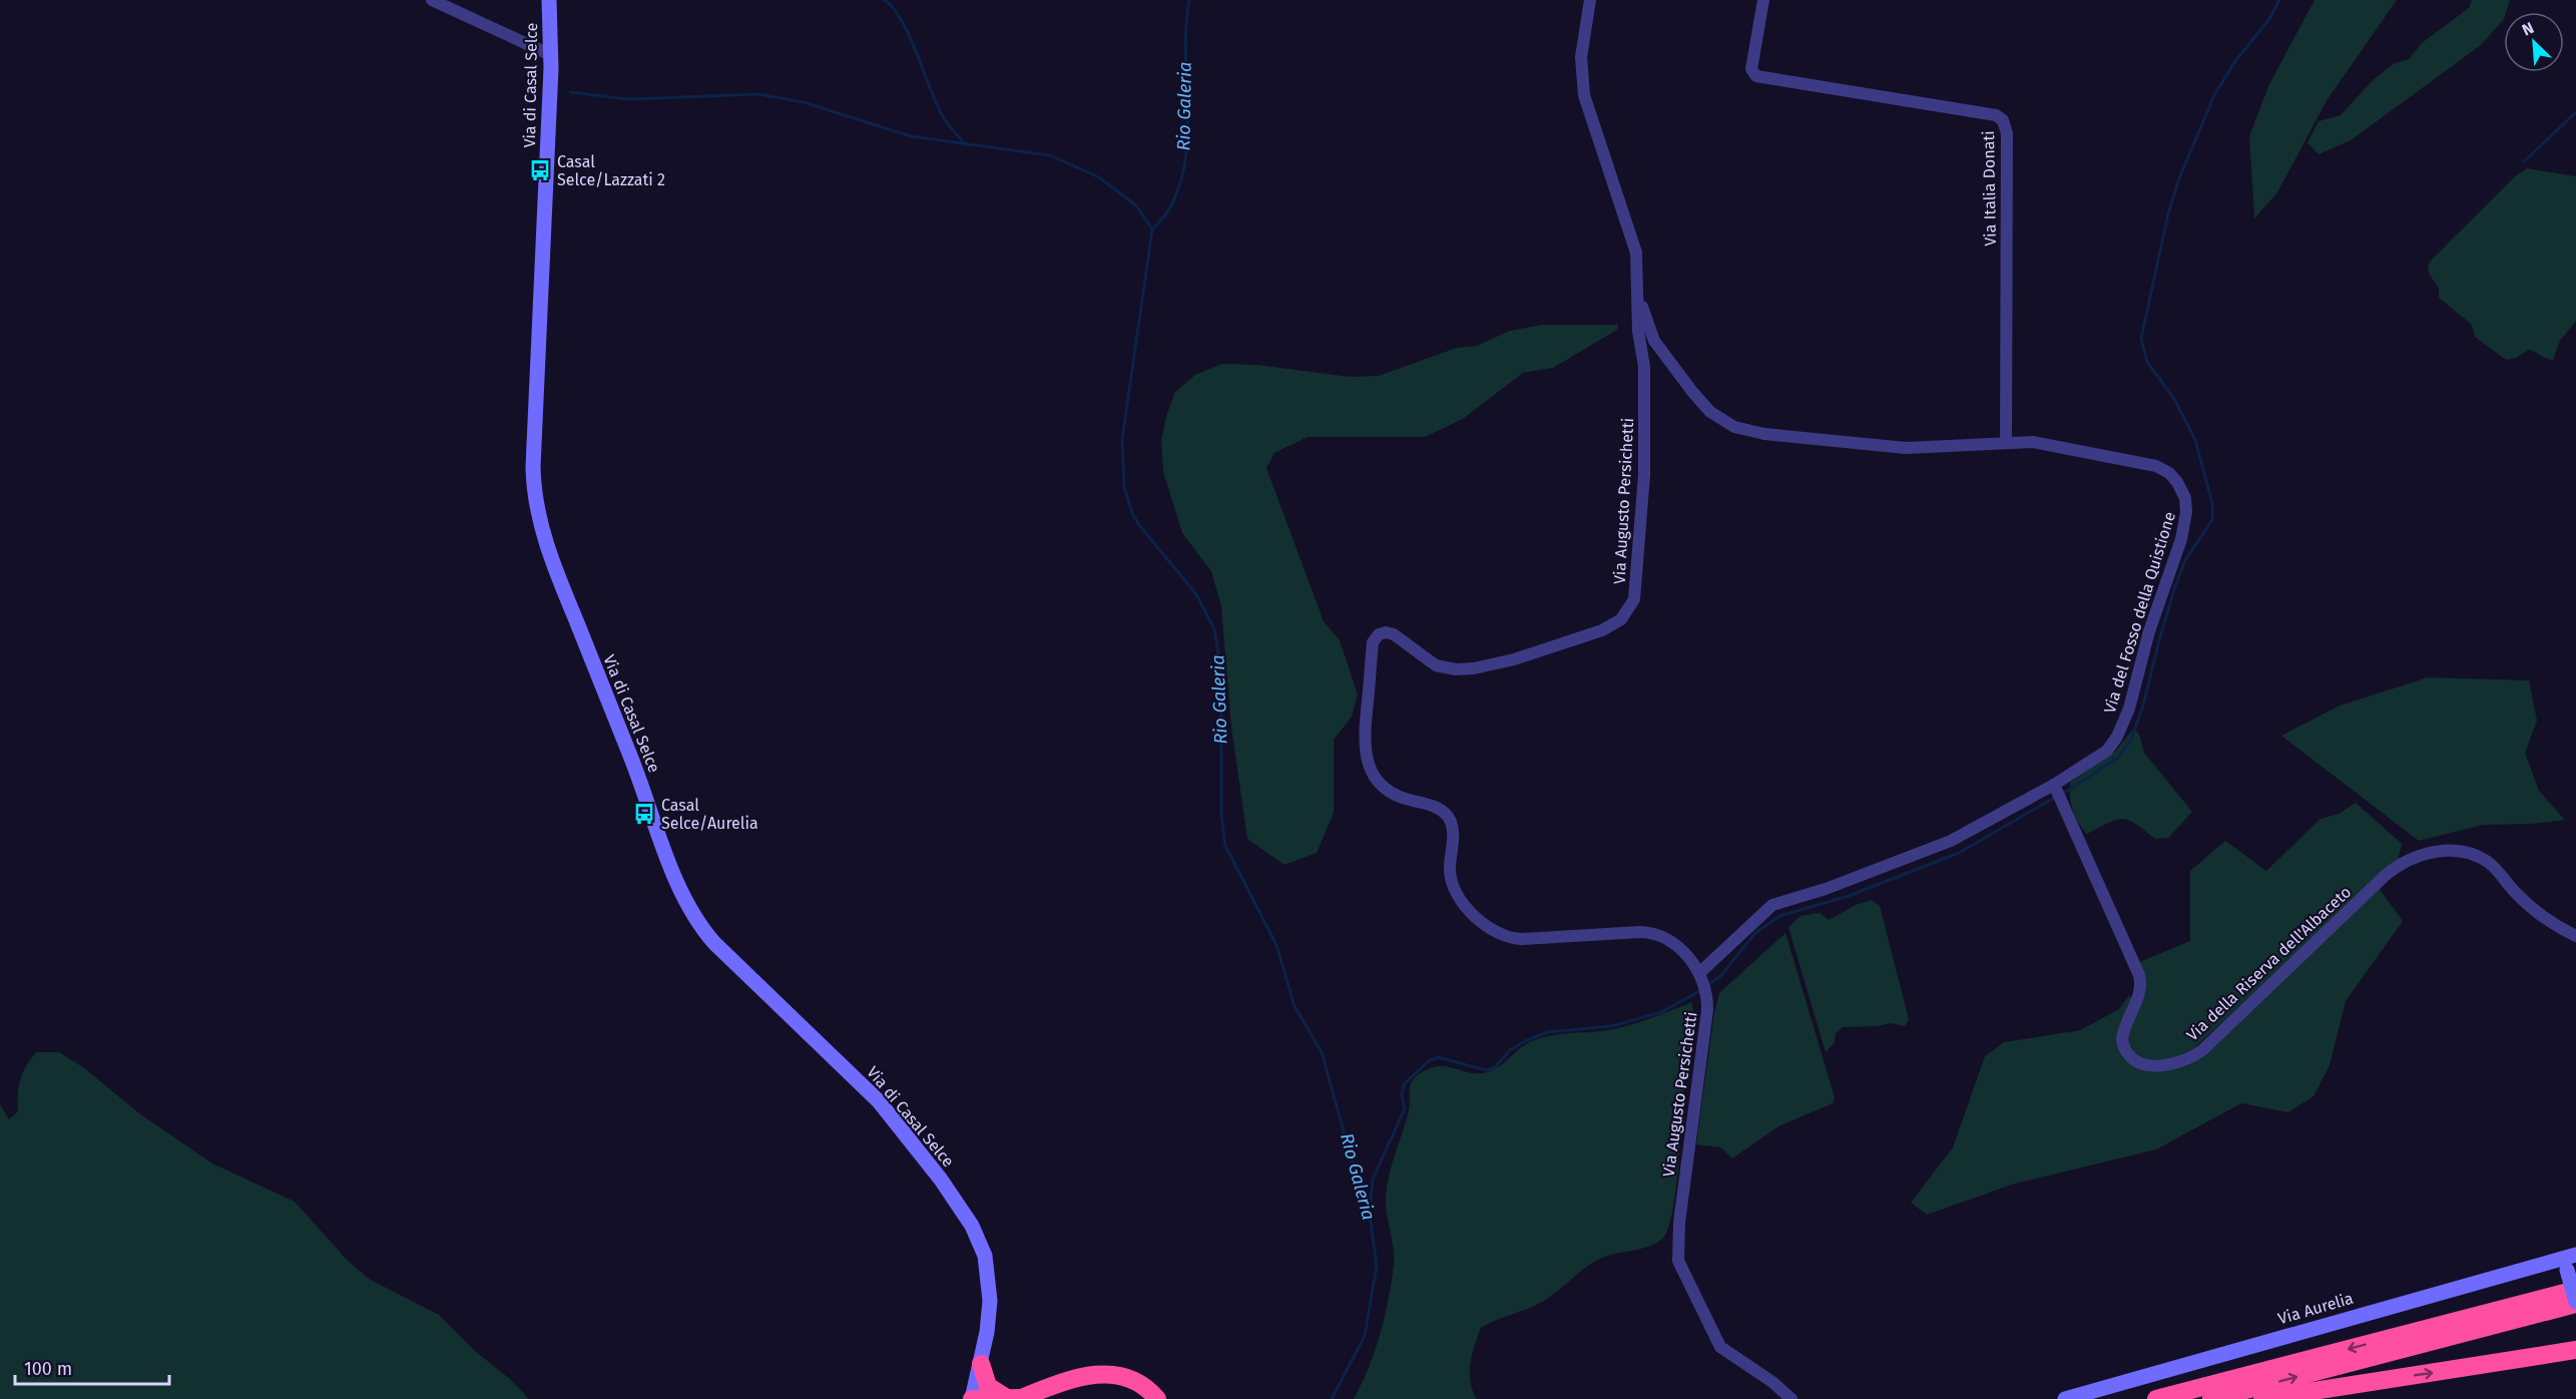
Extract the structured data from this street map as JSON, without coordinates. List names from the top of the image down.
{
  "streets": {
    "main road": ["Via di Casal Selce", "Via Aurelia"],
    "street": [
      "Via Italia Donati",
      "Via Augusto Persichetti",
      "Via del Fosso della Quistione",
      "Via della Riserva dell'Albaceto"
    ]
  },
  "crossings": [
    ["Via Italia Donati", "Via del Fosso della Quistione"],
    ["Via Augusto Persichetti", "Via del Fosso della Quistione"],
    ["Via del Fosso della Quistione", "Via della Riserva dell'Albaceto"]
  ],
  "water": ["Rio Galeria"],
  "places": {
    "bus stop": ["Casal Selce/Lazzati 2", "Casal Selce/Aurelia"]
  },
  "scale_bar": "100 m",
  "north": "top left"
}
